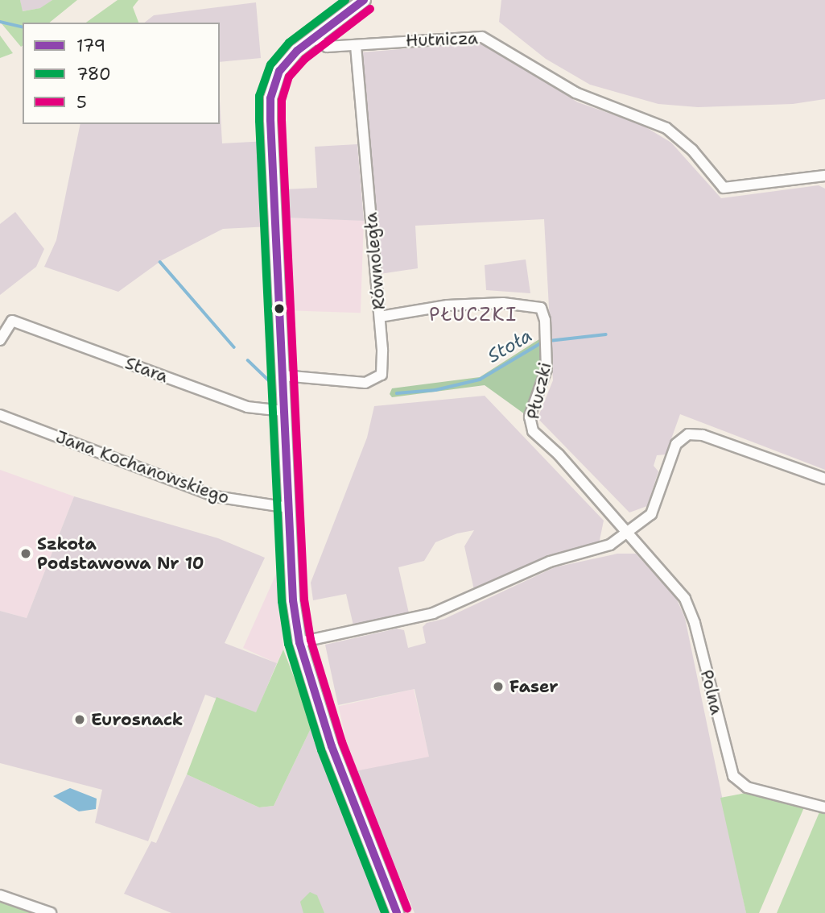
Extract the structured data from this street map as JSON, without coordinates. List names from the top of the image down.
{
  "streets": {
    "street": [
      "Hutnicza",
      "Równoległa",
      "Stara",
      "Płuczki",
      "Jana Kochanowskiego",
      "Polna"
    ]
  },
  "crossings": [
    ["Hutnicza", "Równoległa"],
    ["Równoległa", "Płuczki"],
    ["Płuczki", "Polna"]
  ],
  "districts": ["PŁUCZKI"],
  "water": ["Stoła"],
  "places": ["Szkoła Podstawowa Nr 10", "Faser", "Eurosnack"],
  "lines": ["transit line 179", "transit line 780", "transit line 5"],
  "legend": ["179", "780", "5"]
}
